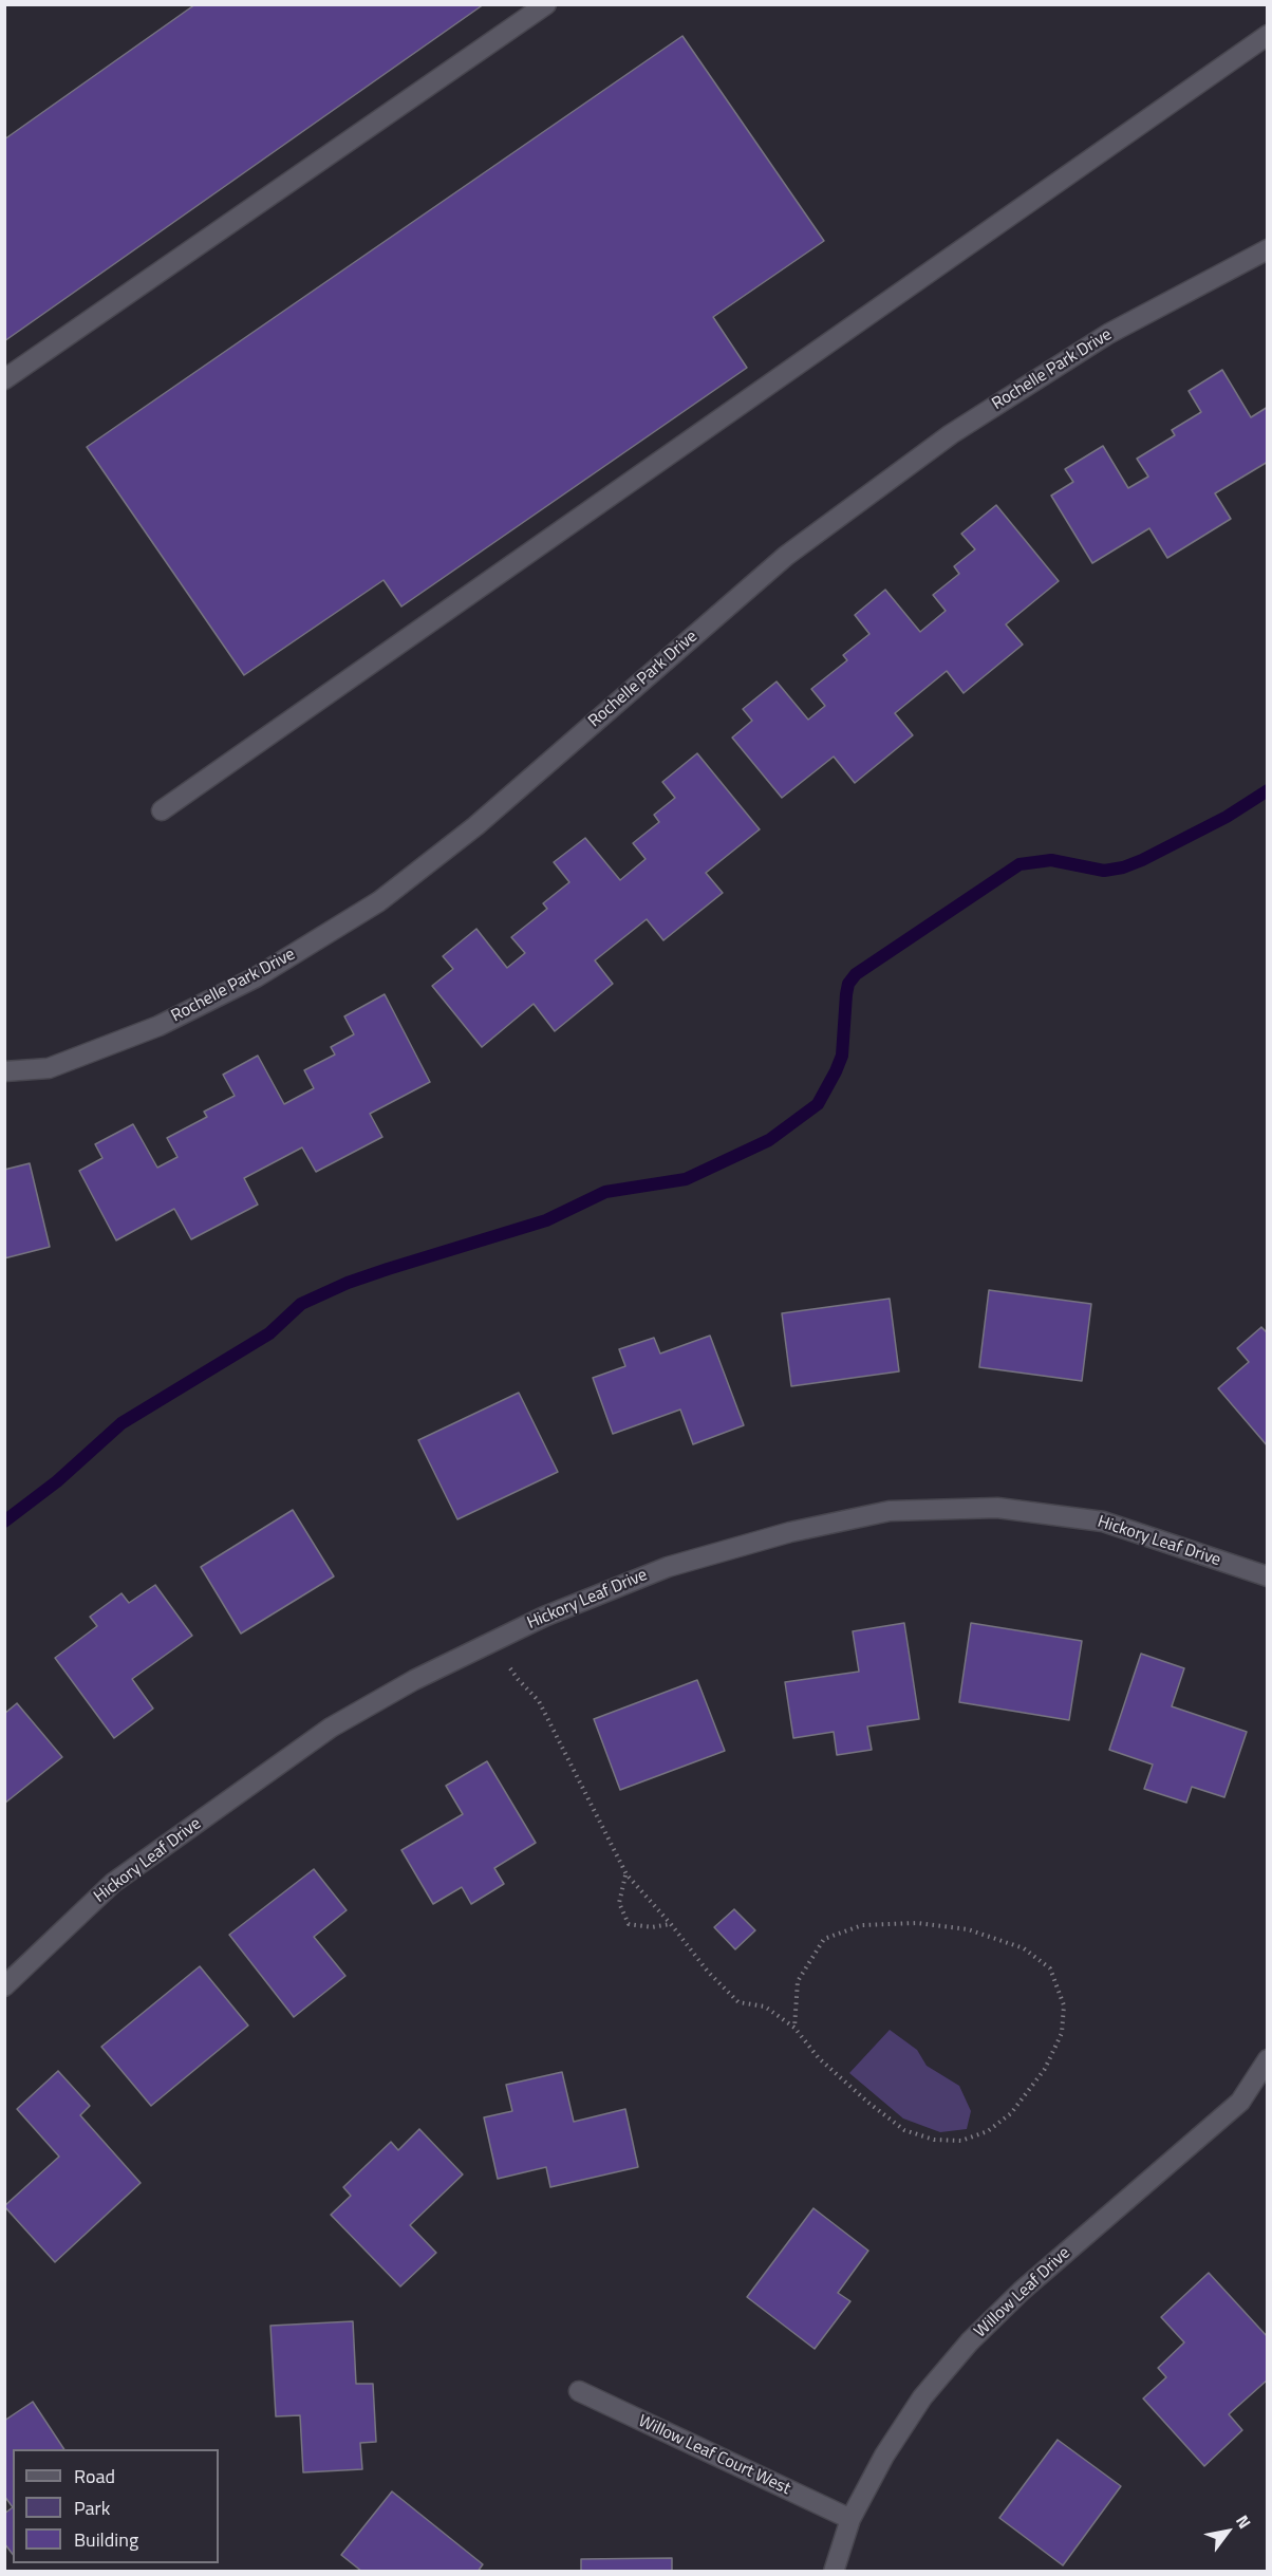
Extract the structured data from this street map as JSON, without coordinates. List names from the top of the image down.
{
  "streets": {
    "street": [
      "Rochelle Park Drive",
      "Hickory Leaf Drive",
      "Willow Leaf Drive",
      "Willow Leaf Court West"
    ]
  },
  "crossings": [
    ["Willow Leaf Drive", "Willow Leaf Court West"]
  ],
  "legend": ["Road", "Park", "Building"],
  "north": "top right"
}
